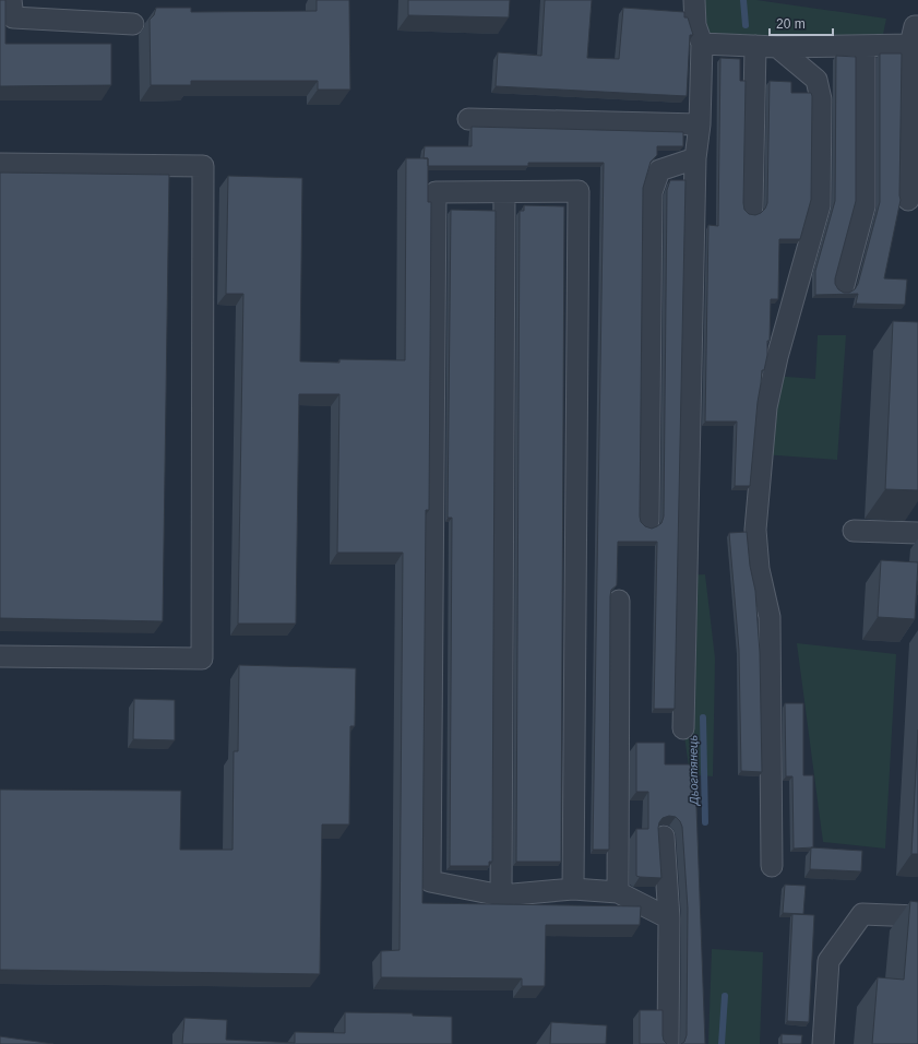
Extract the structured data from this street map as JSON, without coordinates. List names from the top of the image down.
{
  "water": ["Дьогтянець"],
  "scale_bar": "20 m"
}
